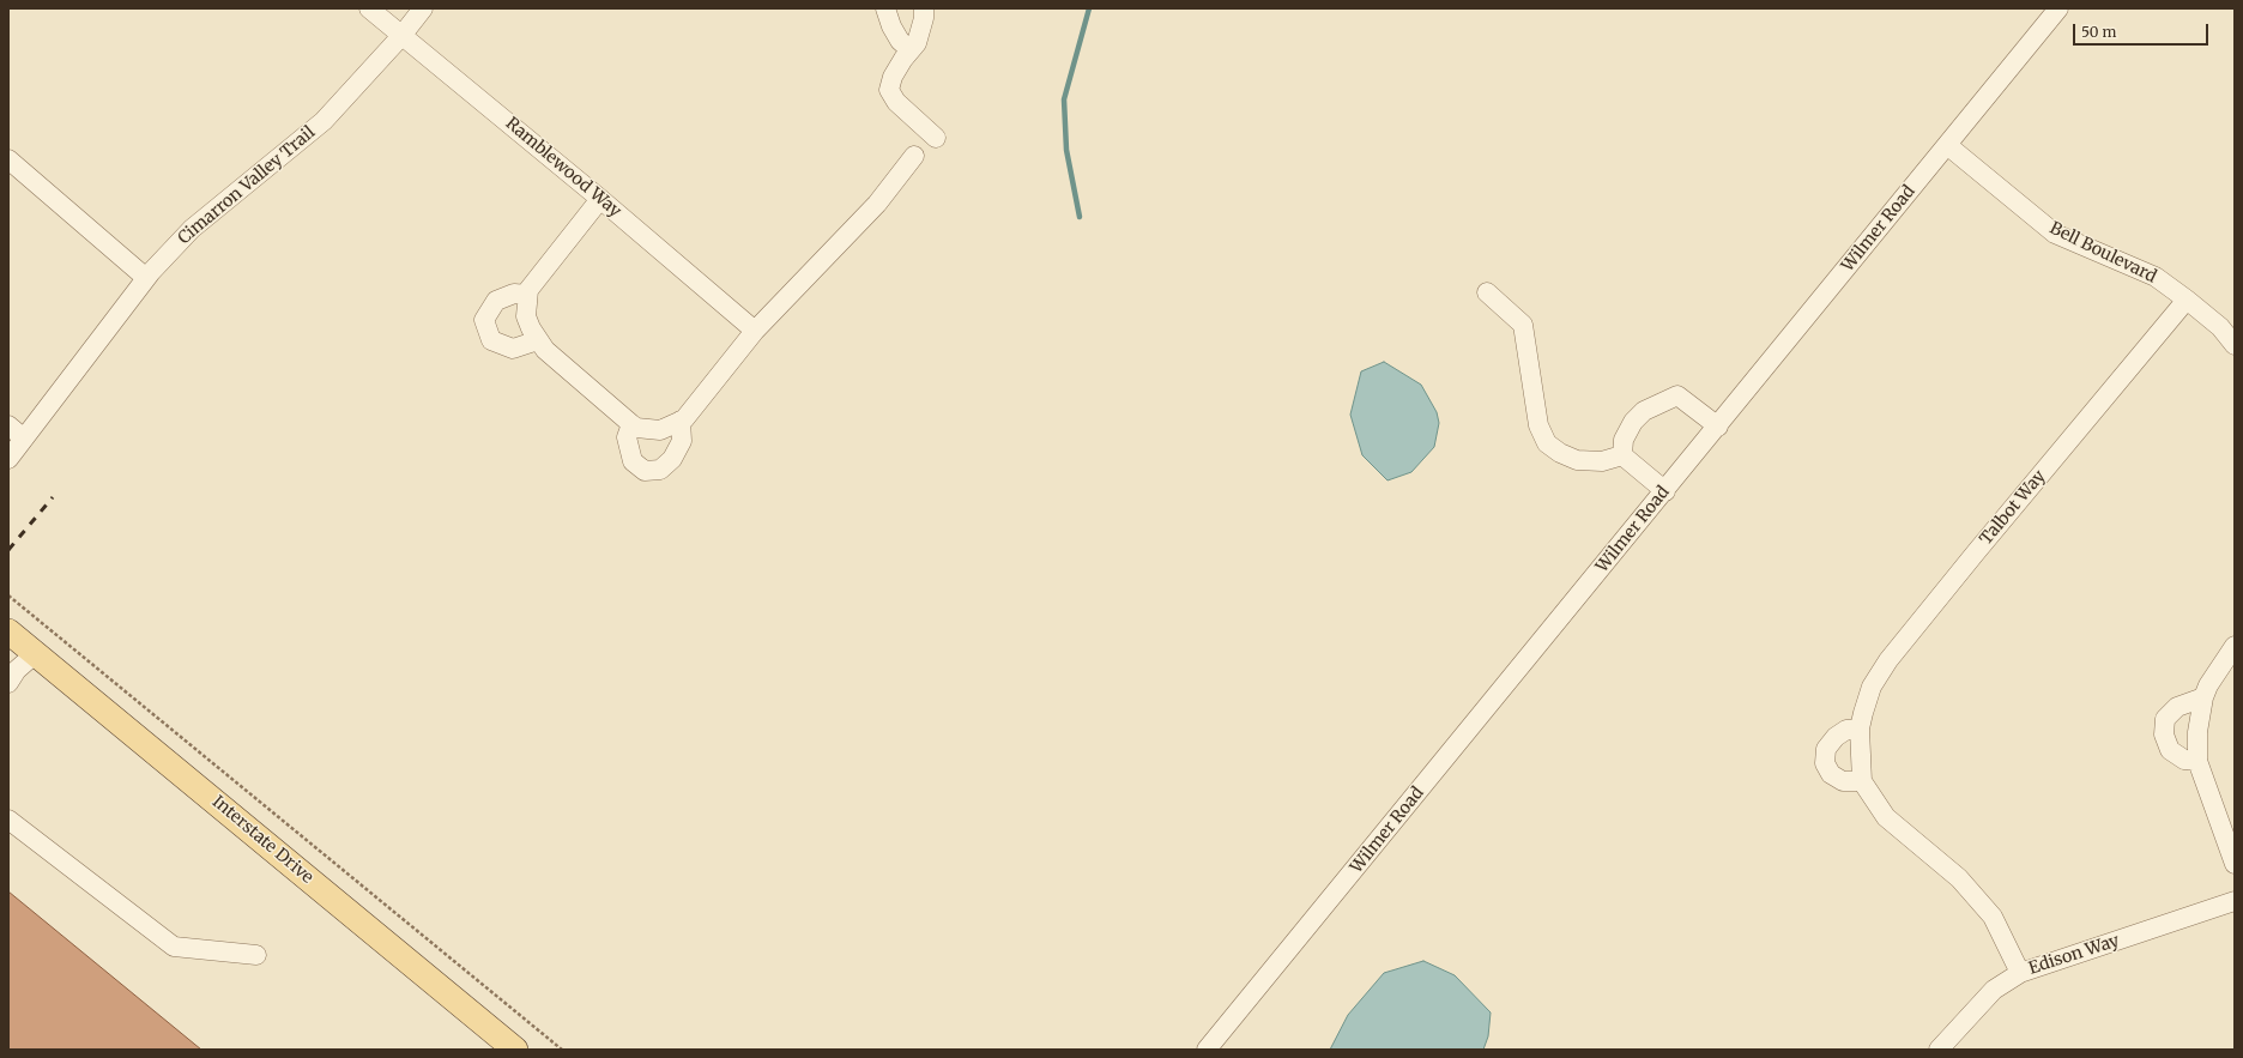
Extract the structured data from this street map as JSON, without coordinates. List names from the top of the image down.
{
  "streets": {
    "main road": ["Interstate Drive"],
    "street": [
      "Ramblewood Way",
      "Cimarron Valley Trail",
      "Wilmer Road",
      "Bell Boulevard",
      "Talbot Way",
      "Edison Way"
    ]
  },
  "crossings": [
    ["Ramblewood Way", "Cimarron Valley Trail"],
    ["Wilmer Road", "Bell Boulevard"],
    ["Bell Boulevard", "Talbot Way"]
  ],
  "scale_bar": "50 m"
}
